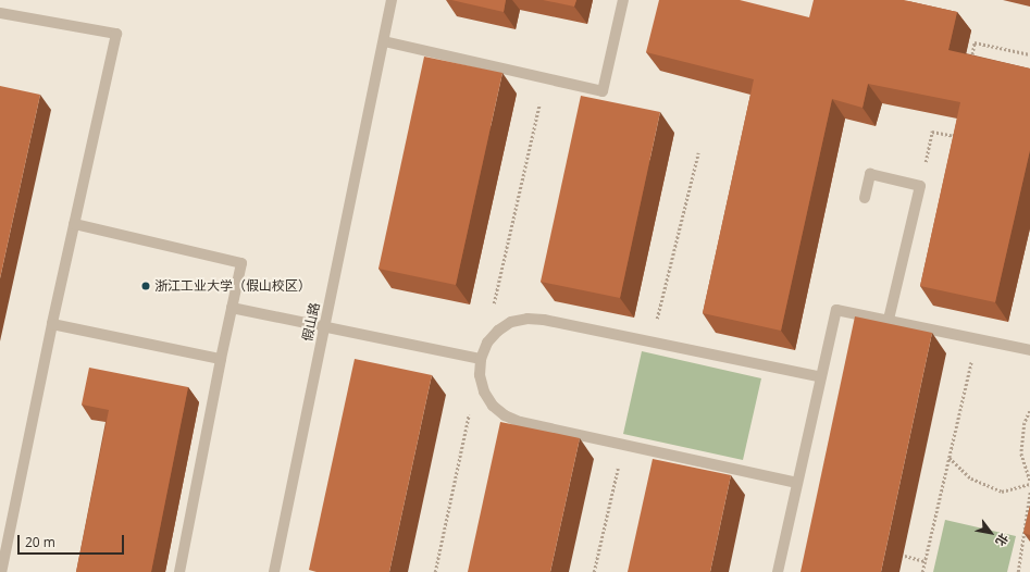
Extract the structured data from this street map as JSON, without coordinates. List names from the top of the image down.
{
  "streets": {
    "street": ["假山路"]
  },
  "places": ["浙江工业大学（假山校区）"],
  "scale_bar": "20 m",
  "north": "bottom right"
}
